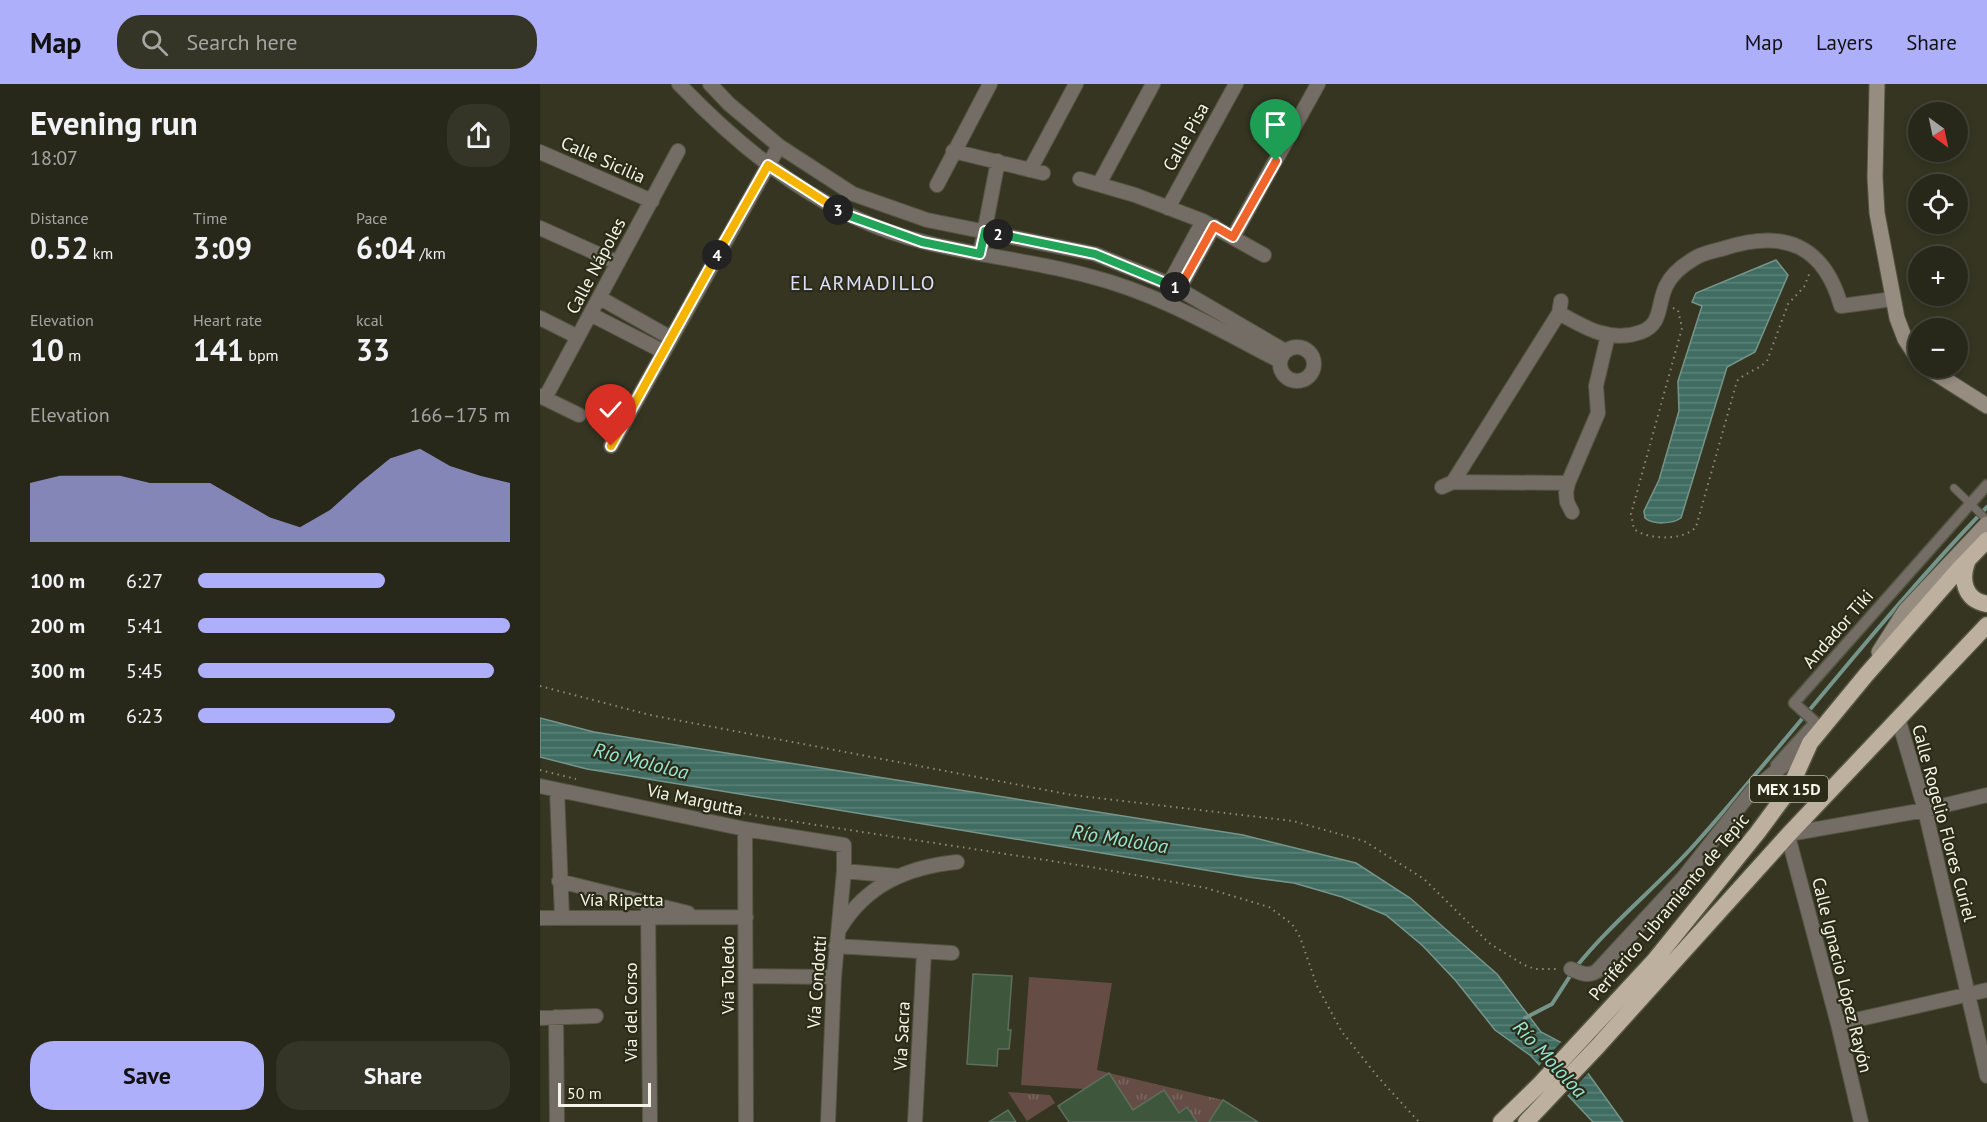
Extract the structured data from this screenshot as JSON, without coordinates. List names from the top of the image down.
{
  "streets": {
    "highway": ["MEX 15D", "Periférico Libramiento de Tepic"],
    "street": [
      "Calle Pisa",
      "Calle Sicilia",
      "Calle Nápoles",
      "Andador Tiki",
      "Vía Margutta",
      "Calle Rogelio Flores Curiel",
      "Vía Ripetta",
      "Vía Toledo",
      "Calle Ignacio López Rayón",
      "Vía Condotti",
      "Vía del Corso",
      "Vía Sacra"
    ]
  },
  "crossings": [
    ["Calle Sicilia", "Calle Nápoles"],
    ["Vía Margutta", "Vía Toledo"],
    ["Vía Margutta", "Vía Condotti"],
    ["Calle Rogelio Flores Curiel", "Periférico Libramiento de Tepic"],
    ["Vía Ripetta", "Vía Toledo"],
    ["Vía Ripetta", "Vía del Corso"],
    ["Periférico Libramiento de Tepic", "Calle Ignacio López Rayón"]
  ],
  "districts": ["EL ARMADILLO"],
  "water": ["Río Mololoa"],
  "scale_bar": "50 m",
  "north": "bottom right",
  "page": {
    "header": "Map",
    "search": "Search here",
    "nav": ["Map", "Layers", "Share"],
    "heading": ["Evening run", "18:07"],
    "map_buttons": ["+", "−"],
    "stats": [
      ["Distance", "0.52 km"],
      ["Time", "3:09"],
      ["Pace", "6:04 /km"],
      ["Elevation", "10 m"],
      ["Heart rate", "141 bpm"],
      ["kcal", "33"]
    ],
    "pins": [
      "3",
      "2",
      "4",
      "1"
    ],
    "chart": ["Elevation", "166–175 m"],
    "list": [
      {
        "name": "100 m",
        "note": "6:27"
      },
      {
        "name": "200 m",
        "note": "5:41"
      },
      {
        "name": "300 m",
        "note": "5:45"
      },
      {
        "name": "400 m",
        "note": "6:23"
      }
    ],
    "buttons": ["Save", "Share"],
    "scale": "50 m"
  }
}
